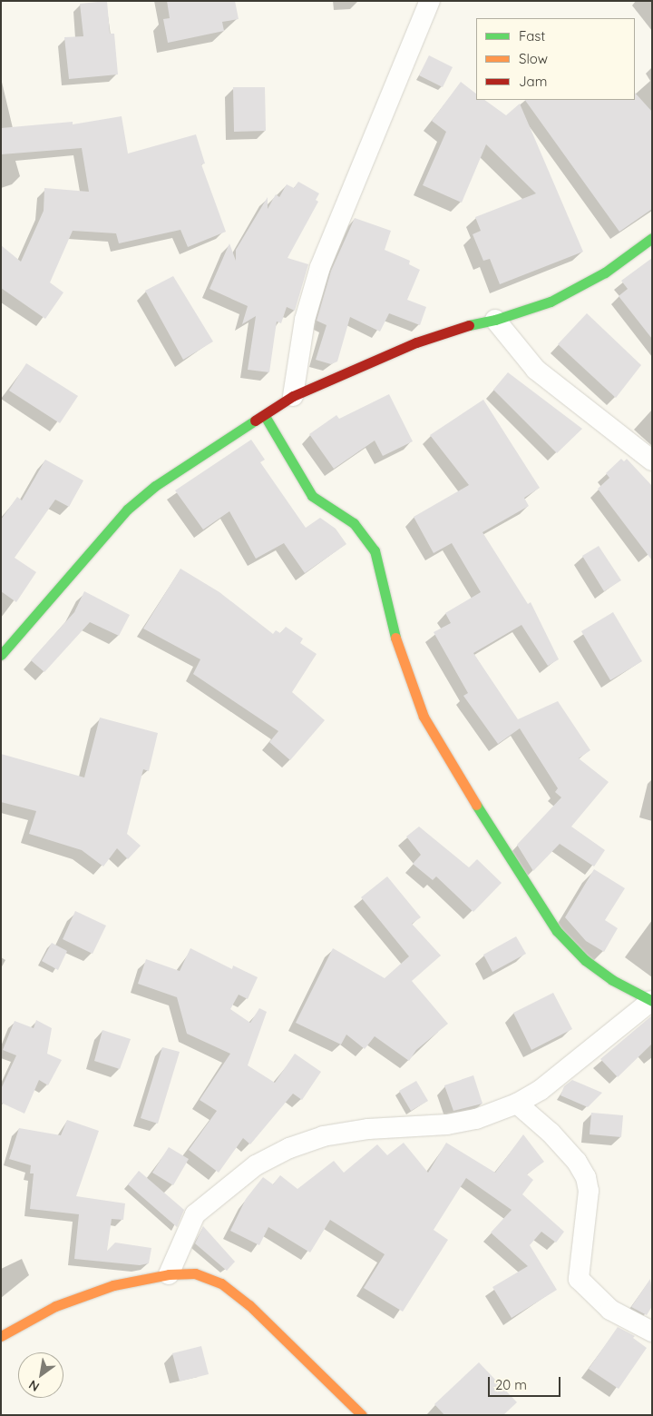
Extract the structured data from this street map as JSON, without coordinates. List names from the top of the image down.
{
  "legend": ["Fast", "Slow", "Jam"],
  "scale_bar": "20 m",
  "north": "bottom left"
}
